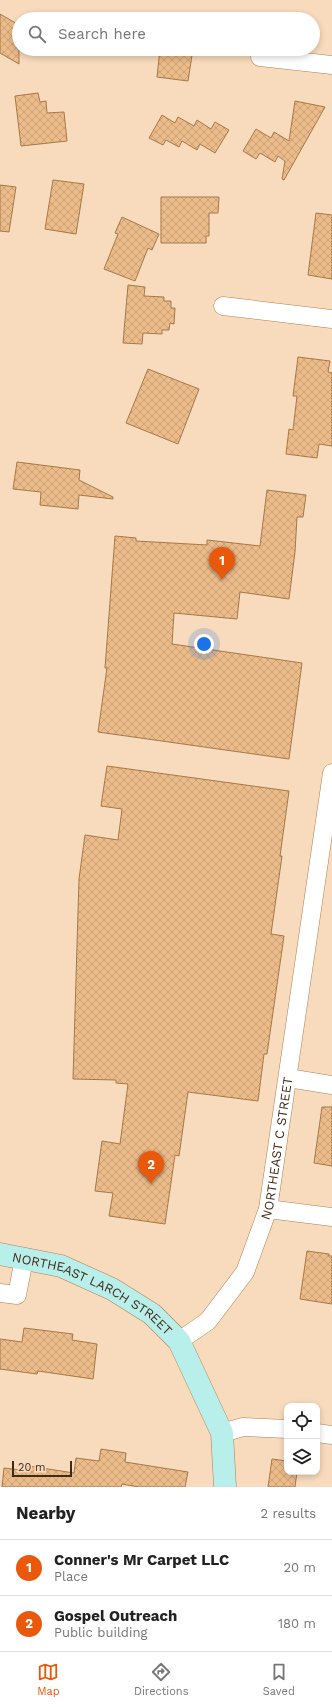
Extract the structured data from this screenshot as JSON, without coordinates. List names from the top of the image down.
{
  "streets": {
    "main road": ["NORTHEAST LARCH STREET"],
    "street": ["NORTHEAST C STREET"]
  },
  "crossings": [
    ["NORTHEAST C STREET", "NORTHEAST LARCH STREET"]
  ],
  "scale_bar": "20 m",
  "page": {
    "search": "Search here",
    "pins": ["1", "2"],
    "scale": "20 m",
    "heading": ["Nearby", "2 results"],
    "list": [
      {
        "mark": "1",
        "name": "Conner's Mr Carpet LLC",
        "note": "Place",
        "value": "20 m"
      },
      {
        "mark": "2",
        "name": "Gospel Outreach",
        "note": "Public building",
        "value": "180 m"
      }
    ],
    "nav": ["Map", "Directions", "Saved"]
  }
}
